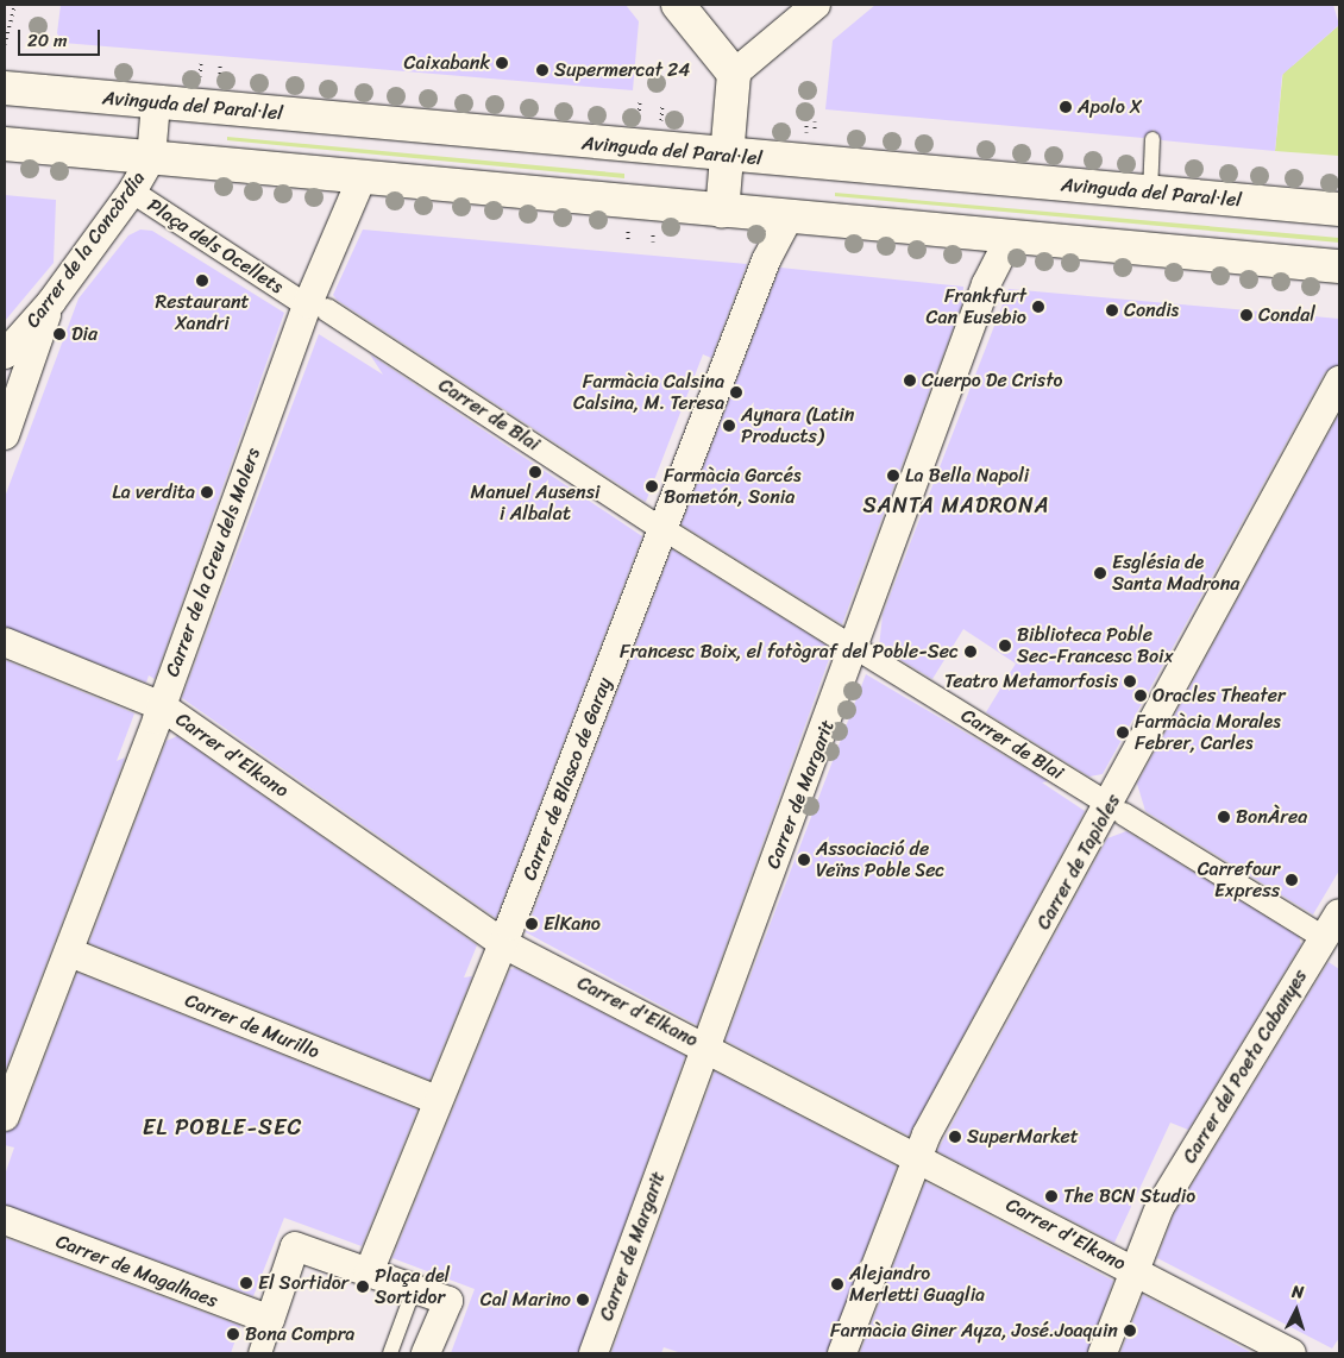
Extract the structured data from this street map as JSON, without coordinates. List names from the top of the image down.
{
  "streets": {
    "main road": ["Avinguda del Paral·lel"],
    "street": [
      "Plaça dels Ocellets",
      "Carrer de la Concòrdia",
      "Carrer de Blai",
      "Carrer de la Creu dels Molers",
      "Carrer d'Elkano",
      "Carrer de Blasco de Garay",
      "Carrer de Margarit",
      "Carrer de Tapioles",
      "Carrer de Murillo",
      "Carrer del Poeta Cabanyes",
      "Carrer de Magalhaes"
    ]
  },
  "crossings": [
    ["Avinguda del Paral·lel", "Carrer de la Concòrdia"],
    ["Plaça dels Ocellets", "Carrer de la Concòrdia"],
    ["Carrer de la Creu dels Molers", "Carrer d'Elkano"],
    ["Carrer de la Creu dels Molers", "Carrer de Murillo"],
    ["Carrer d'Elkano", "Carrer de Blasco de Garay"],
    ["Carrer d'Elkano", "Carrer de Margarit"],
    ["Carrer d'Elkano", "Carrer de Tapioles"],
    ["Carrer d'Elkano", "Carrer del Poeta Cabanyes"],
    ["Carrer de Blasco de Garay", "Carrer de Murillo"]
  ],
  "districts": ["SANTA MADRONA", "EL POBLE-SEC"],
  "places": [
    "Caixabank",
    "Supermercat 24",
    "Apolo X",
    "Restaurant Xandri",
    "Frankfurt Can Eusebio",
    "Condis",
    "Condal",
    "Dia",
    "Cuerpo De Cristo",
    "Farmàcia Calsina Calsina, M. Teresa",
    "Aynara (Latin Products)",
    "Manuel Ausensi i Albalat",
    "La Bella Napoli",
    "Farmàcia Garcés Bometón, Sonia",
    "La verdita",
    "Església de Santa Madrona",
    "Biblioteca Poble Sec-Francesc Boix",
    "Francesc Boix, el fotògraf del Poble-Sec",
    "Teatro Metamorfosis",
    "Oracles Theater",
    "Farmàcia Morales Febrer, Carles",
    "BonÀrea",
    "Associació de Veïns Poble Sec",
    "Carrefour Express",
    "ElKano",
    "SuperMarket",
    "The BCN Studio",
    "El Sortidor",
    "Alejandro Merletti Guaglia",
    "Plaça del Sortidor",
    "Cal Marino",
    "Farmàcia Giner Ayza, José.Joaquin",
    "Bona Compra"
  ],
  "scale_bar": "20 m",
  "north": "top"
}
